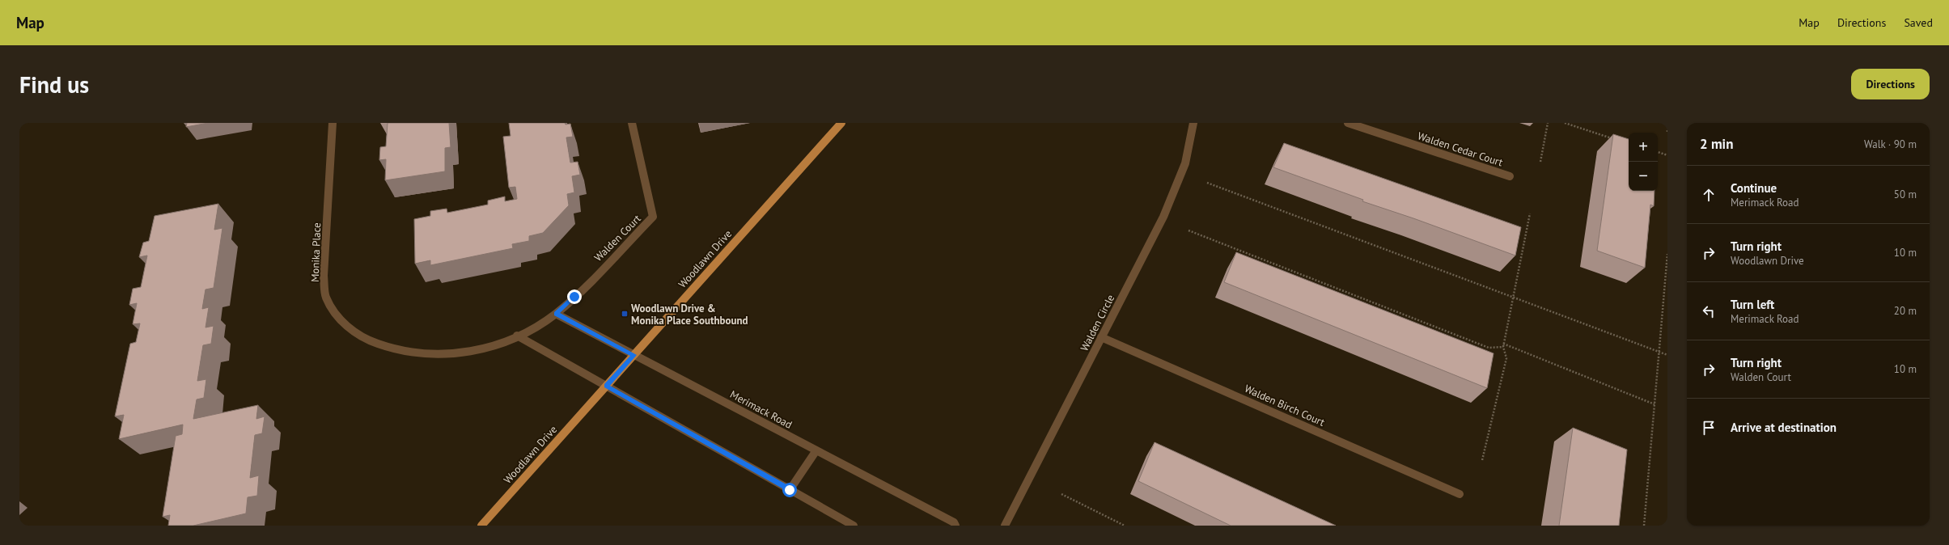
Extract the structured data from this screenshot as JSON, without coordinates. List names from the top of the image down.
{
  "streets": {
    "main road": ["Woodlawn Drive"],
    "street": [
      "Walden Cedar Court",
      "Walden Court",
      "Monika Place",
      "Walden Circle",
      "Walden Birch Court",
      "Merimack Road"
    ]
  },
  "crossings": [
    ["Walden Court", "Monika Place"],
    ["Walden Court", "Merimack Road"],
    ["Woodlawn Drive", "Merimack Road"],
    ["Walden Circle", "Walden Birch Court"]
  ],
  "places": {
    "transit": ["Woodlawn Drive & Monika Place Southbound"]
  },
  "page": {
    "header": "Map",
    "nav": ["Map", "Directions", "Saved"],
    "buttons": "Directions",
    "title": "Find us",
    "heading": ["2 min", "Walk · 90 m"],
    "map_buttons": ["+", "−"],
    "list": [
      ["Continue", "Merimack Road", "50 m"],
      ["Turn right", "Woodlawn Drive", "10 m"],
      ["Turn left", "Merimack Road", "20 m"],
      ["Turn right", "Walden Court", "10 m"],
      "Arrive at destination"
    ]
  }
}
